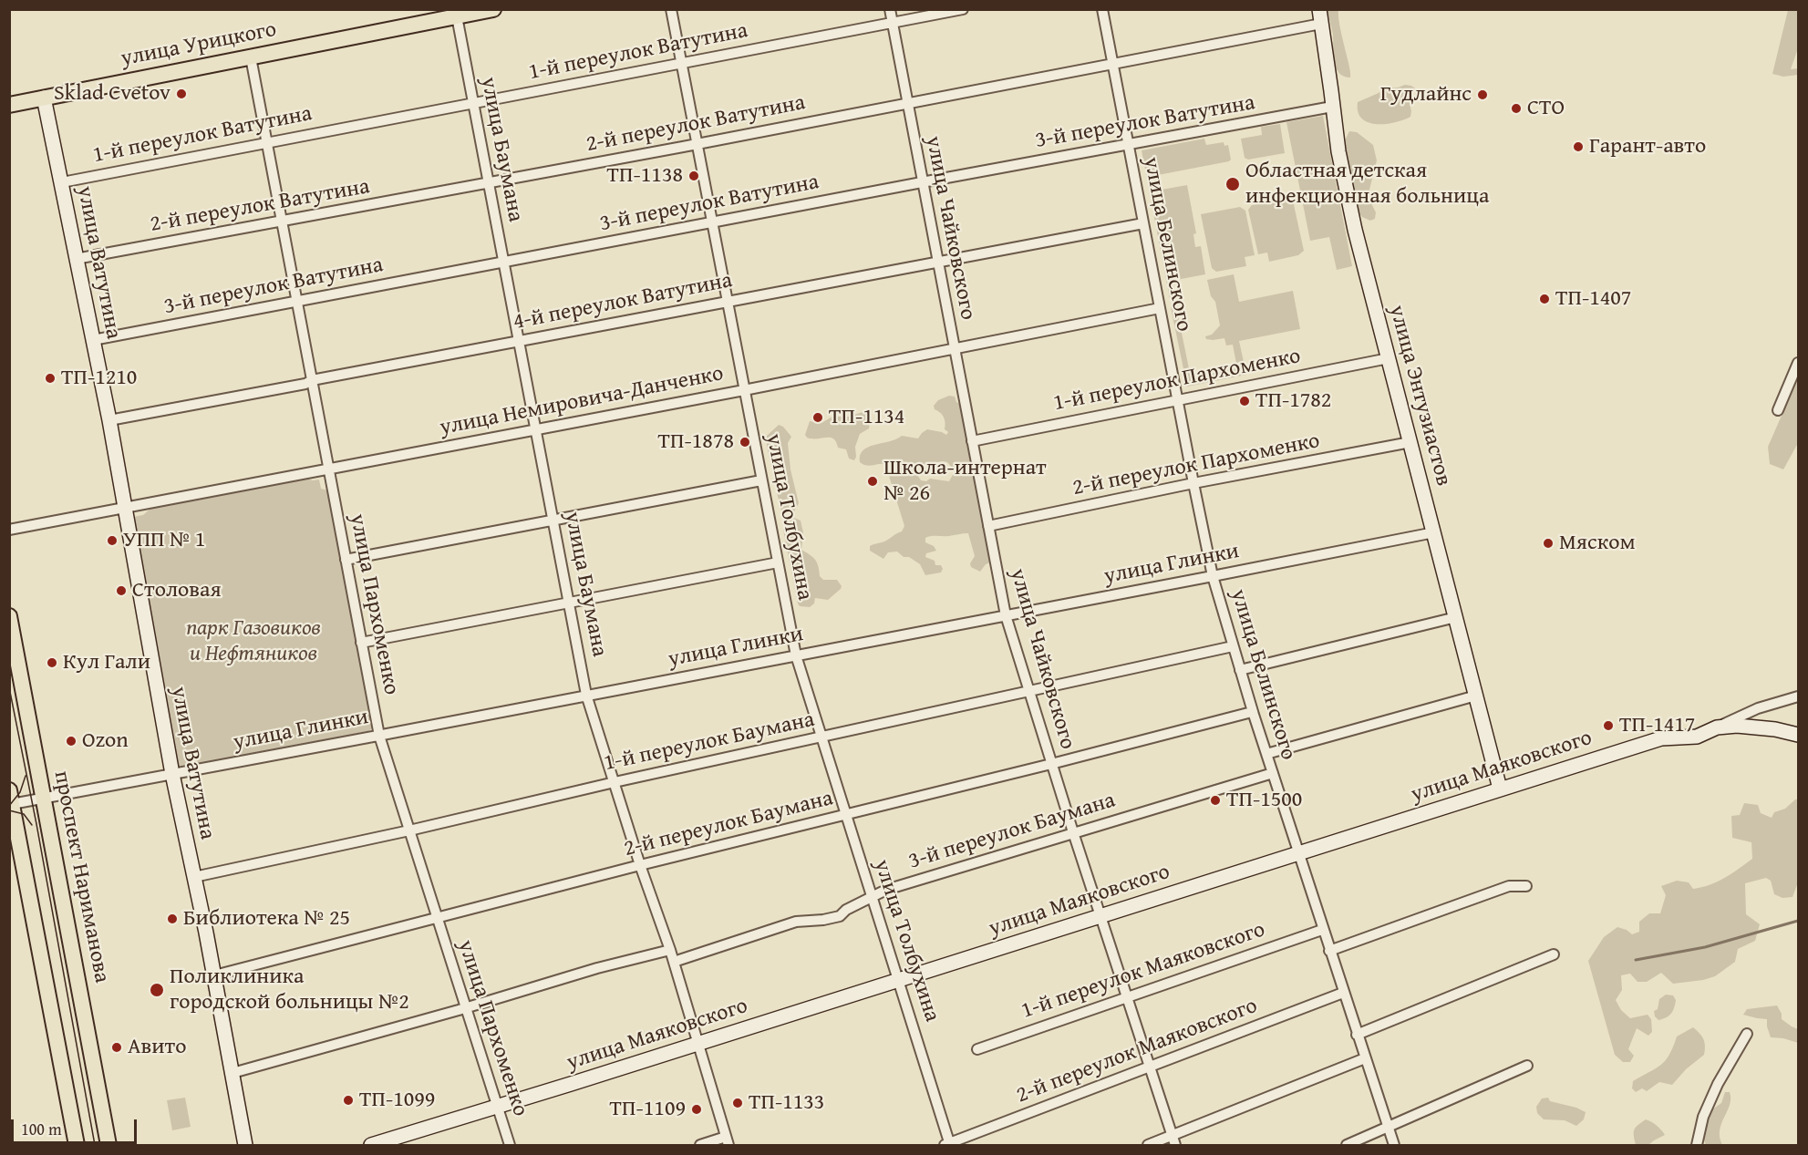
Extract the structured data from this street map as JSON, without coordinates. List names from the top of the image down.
{
  "streets": {
    "main road": ["улица Урицкого", "проспект Нариманова"],
    "street": [
      "1-й переулок Ватутина",
      "3-й переулок Ватутина",
      "2-й переулок Ватутина",
      "улица Баумана",
      "улица Чайковского",
      "улица Белинского",
      "улица Ватутина",
      "4-й переулок Ватутина",
      "1-й переулок Пархоменко",
      "улица Энтузиастов",
      "улица Немировича-Данченко",
      "2-й переулок Пархоменко",
      "улица Толбухина",
      "улица Глинки",
      "улица Пархоменко",
      "1-й переулок Баумана",
      "улица Маяковского",
      "2-й переулок Баумана",
      "3-й переулок Баумана",
      "1-й переулок Маяковского",
      "2-й переулок Маяковского"
    ]
  },
  "crossings": [
    ["улица Урицкого", "улица Баумана"],
    ["улица Урицкого", "улица Ватутина"],
    ["улица Урицкого", "улица Пархоменко"],
    ["1-й переулок Ватутина", "улица Баумана"],
    ["1-й переулок Ватутина", "улица Чайковского"],
    ["1-й переулок Ватутина", "улица Ватутина"],
    ["1-й переулок Ватутина", "улица Толбухина"],
    ["1-й переулок Ватутина", "улица Пархоменко"],
    ["3-й переулок Ватутина", "улица Баумана"],
    ["3-й переулок Ватутина", "улица Чайковского"],
    ["3-й переулок Ватутина", "улица Белинского"],
    ["3-й переулок Ватутина", "улица Ватутина"],
    ["3-й переулок Ватутина", "улица Энтузиастов"],
    ["3-й переулок Ватутина", "улица Толбухина"],
    ["3-й переулок Ватутина", "улица Пархоменко"],
    ["2-й переулок Ватутина", "улица Баумана"],
    ["2-й переулок Ватутина", "улица Чайковского"],
    ["2-й переулок Ватутина", "улица Белинского"],
    ["2-й переулок Ватутина", "улица Ватутина"],
    ["2-й переулок Ватутина", "улица Энтузиастов"],
    ["2-й переулок Ватутина", "улица Толбухина"],
    ["2-й переулок Ватутина", "улица Пархоменко"],
    ["улица Баумана", "4-й переулок Ватутина"],
    ["улица Баумана", "улица Немировича-Данченко"],
    ["улица Баумана", "улица Глинки"],
    ["улица Баумана", "1-й переулок Баумана"],
    ["улица Баумана", "улица Маяковского"],
    ["улица Баумана", "2-й переулок Баумана"],
    ["улица Баумана", "3-й переулок Баумана"],
    ["улица Чайковского", "4-й переулок Ватутина"],
    ["улица Чайковского", "1-й переулок Пархоменко"],
    ["улица Чайковского", "улица Немировича-Данченко"],
    ["улица Чайковского", "2-й переулок Пархоменко"],
    ["улица Чайковского", "улица Глинки"],
    ["улица Чайковского", "1-й переулок Баумана"],
    ["улица Чайковского", "улица Маяковского"],
    ["улица Чайковского", "2-й переулок Баумана"],
    ["улица Чайковского", "3-й переулок Баумана"],
    ["улица Чайковского", "1-й переулок Маяковского"],
    ["улица Чайковского", "2-й переулок Маяковского"],
    ["улица Белинского", "4-й переулок Ватутина"],
    ["улица Белинского", "1-й переулок Пархоменко"],
    ["улица Белинского", "улица Немировича-Данченко"],
    ["улица Белинского", "2-й переулок Пархоменко"],
    ["улица Белинского", "улица Глинки"],
    ["улица Белинского", "1-й переулок Баумана"],
    ["улица Белинского", "улица Маяковского"],
    ["улица Белинского", "2-й переулок Баумана"],
    ["улица Белинского", "3-й переулок Баумана"],
    ["улица Белинского", "1-й переулок Маяковского"],
    ["улица Белинского", "2-й переулок Маяковского"],
    ["улица Ватутина", "4-й переулок Ватутина"],
    ["улица Ватутина", "улица Немировича-Данченко"],
    ["улица Ватутина", "улица Глинки"],
    ["улица Ватутина", "1-й переулок Баумана"],
    ["улица Ватутина", "2-й переулок Баумана"],
    ["4-й переулок Ватутина", "улица Толбухина"],
    ["4-й переулок Ватутина", "улица Пархоменко"],
    ["1-й переулок Пархоменко", "улица Энтузиастов"],
    ["улица Энтузиастов", "2-й переулок Пархоменко"],
    ["улица Энтузиастов", "улица Глинки"],
    ["улица Энтузиастов", "улица Маяковского"],
    ["улица Немировича-Данченко", "улица Толбухина"],
    ["улица Немировича-Данченко", "улица Пархоменко"],
    ["улица Толбухина", "улица Глинки"],
    ["улица Толбухина", "1-й переулок Баумана"],
    ["улица Толбухина", "улица Маяковского"],
    ["улица Толбухина", "2-й переулок Баумана"],
    ["улица Толбухина", "3-й переулок Баумана"],
    ["улица Толбухина", "2-й переулок Маяковского"],
    ["улица Глинки", "улица Пархоменко"],
    ["улица Глинки", "проспект Нариманова"],
    ["улица Пархоменко", "1-й переулок Баумана"],
    ["улица Пархоменко", "улица Маяковского"],
    ["улица Пархоменко", "2-й переулок Баумана"]
  ],
  "parks": ["парк Газовиков и Нефтяников"],
  "places": [
    "Sklad Cvetov",
    "Гудлайнс",
    "СТО",
    "Гарант-авто",
    "ТП-1138",
    "Областная детская инфекционная больница",
    "ТП-1407",
    "ТП-1210",
    "ТП-1782",
    "ТП-1134",
    "ТП-1878",
    "Школа-интернат № 26",
    "УПП № 1",
    "Мяском",
    "Столовая",
    "Кул Гали",
    "ТП-1417",
    "Ozon",
    "ТП-1500",
    "Библиотека № 25",
    "Поликлиника городской больницы №2",
    "Авито",
    "ТП-1099",
    "ТП-1133",
    "ТП-1109"
  ],
  "scale_bar": "100 m"
}
